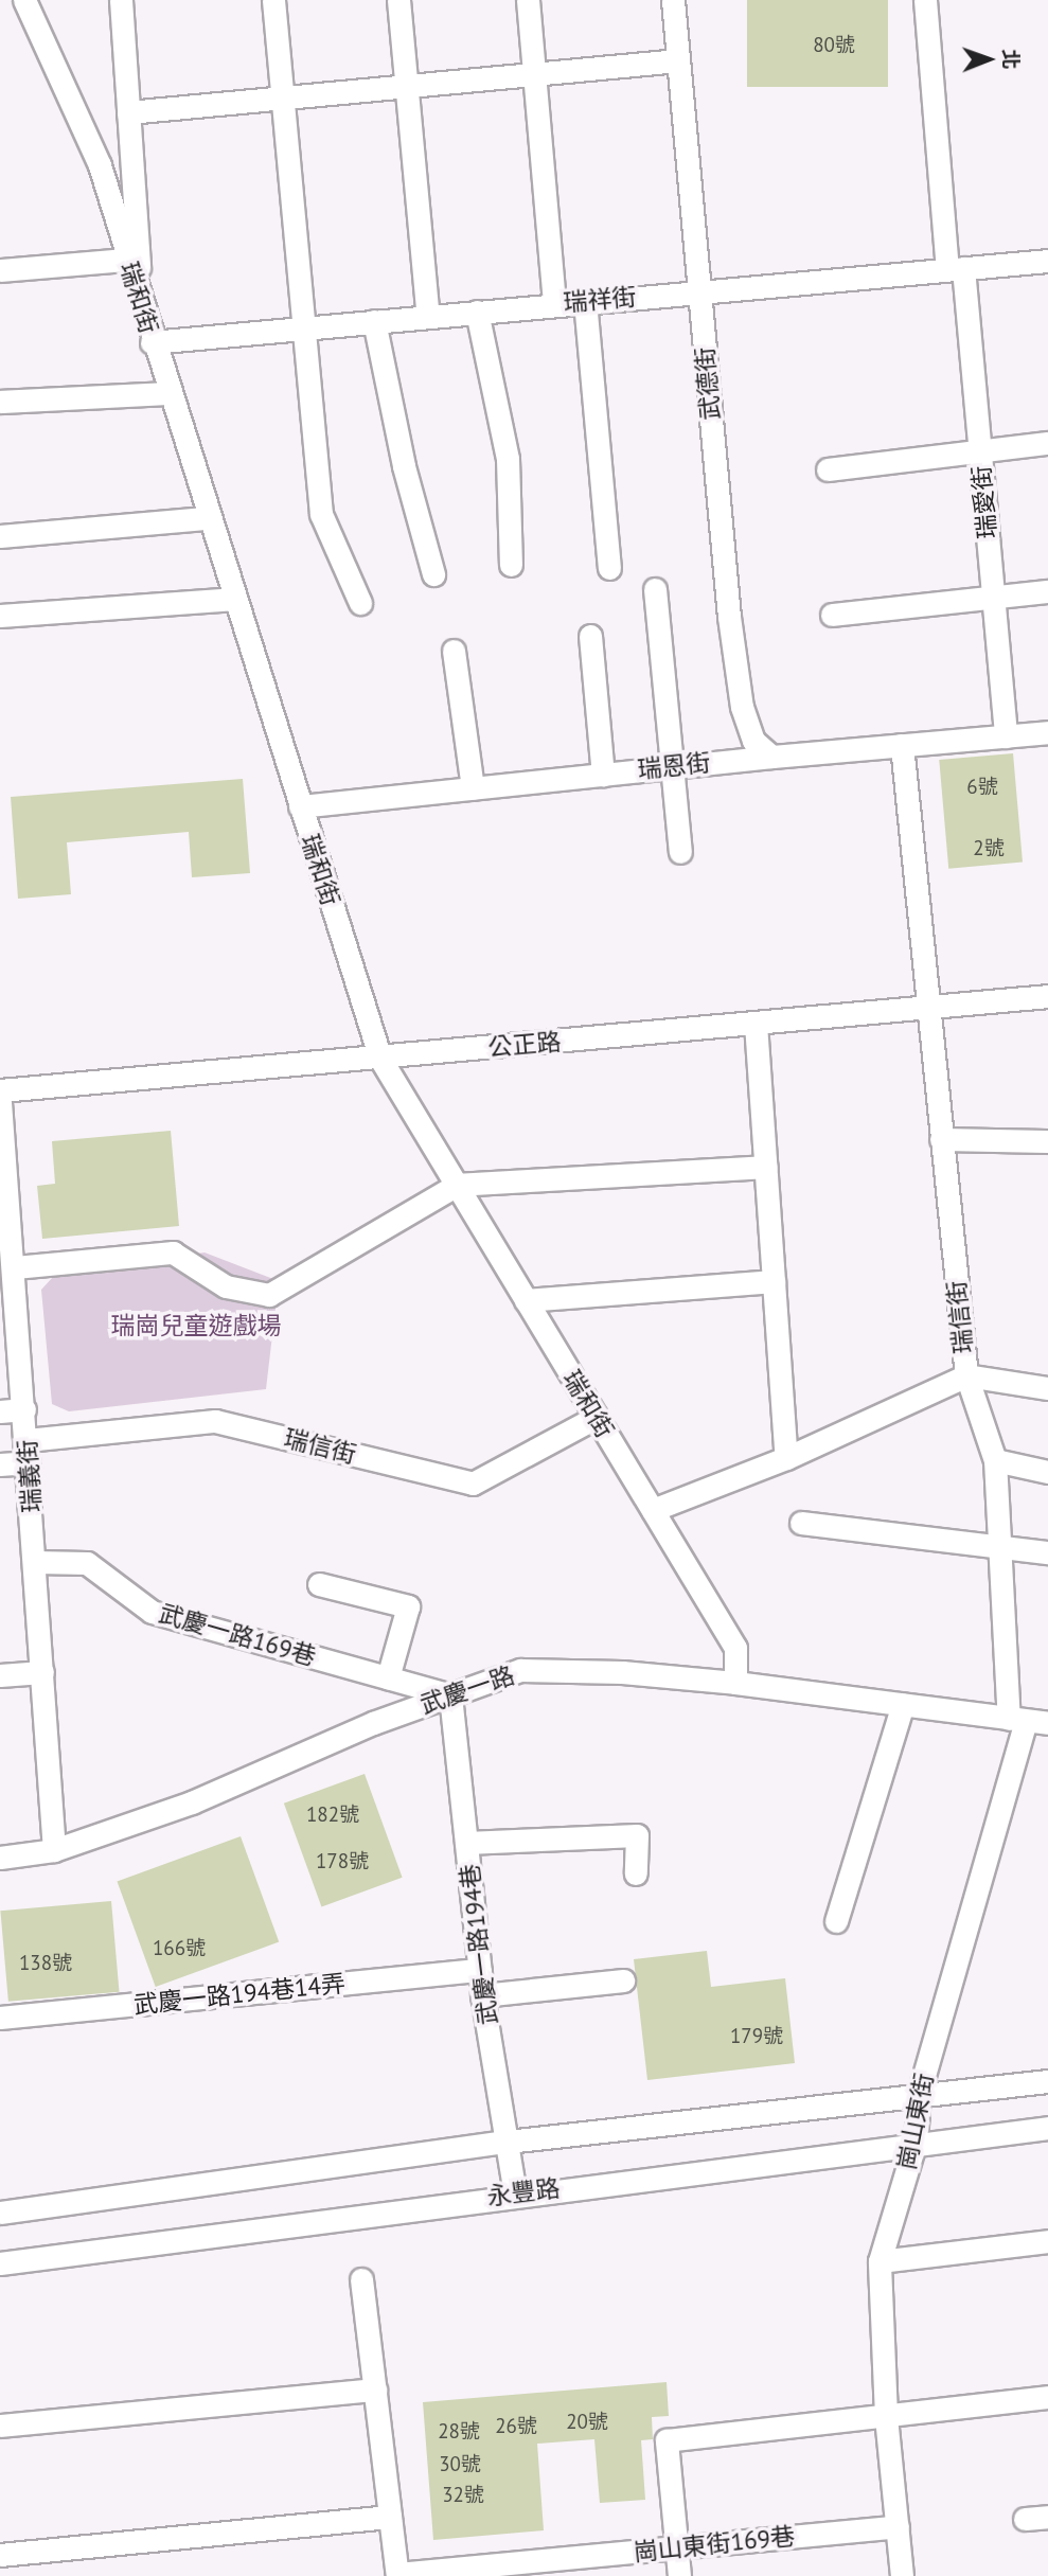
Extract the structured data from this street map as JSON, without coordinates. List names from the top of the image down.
{
  "streets": {
    "street": [
      "瑞和街",
      "瑞祥街",
      "武德街",
      "瑞愛街",
      "瑞恩街",
      "公正路",
      "瑞信街",
      "瑞義街",
      "武慶一路169巷",
      "武慶一路",
      "武慶一路194巷",
      "武慶一路194巷14弄",
      "崗山東街",
      "永豐路",
      "崗山東街169巷"
    ]
  },
  "crossings": [
    ["瑞和街", "瑞祥街"],
    ["瑞和街", "瑞恩街"],
    ["瑞和街", "公正路"],
    ["瑞和街", "瑞信街"],
    ["瑞和街", "武慶一路"],
    ["瑞祥街", "武德街"],
    ["瑞祥街", "瑞愛街"],
    ["武德街", "瑞恩街"],
    ["瑞愛街", "瑞恩街"],
    ["瑞恩街", "瑞信街"],
    ["公正路", "瑞信街"],
    ["瑞信街", "瑞義街"],
    ["瑞信街", "崗山東街"],
    ["瑞義街", "武慶一路169巷"],
    ["瑞義街", "武慶一路"],
    ["武慶一路169巷", "武慶一路"],
    ["武慶一路169巷", "武慶一路194巷"],
    ["武慶一路", "武慶一路194巷"],
    ["武慶一路", "崗山東街"],
    ["武慶一路194巷", "武慶一路194巷14弄"],
    ["武慶一路194巷", "永豐路"],
    ["崗山東街", "永豐路"],
    ["崗山東街", "崗山東街169巷"]
  ],
  "parks": ["瑞崗兒童遊戲場"],
  "house_numbers": [
    "80號",
    "6號",
    "2號",
    "182號",
    "178號",
    "166號",
    "138號",
    "179號",
    "20號",
    "26號",
    "28號",
    "30號",
    "32號"
  ],
  "north": "right"
}
